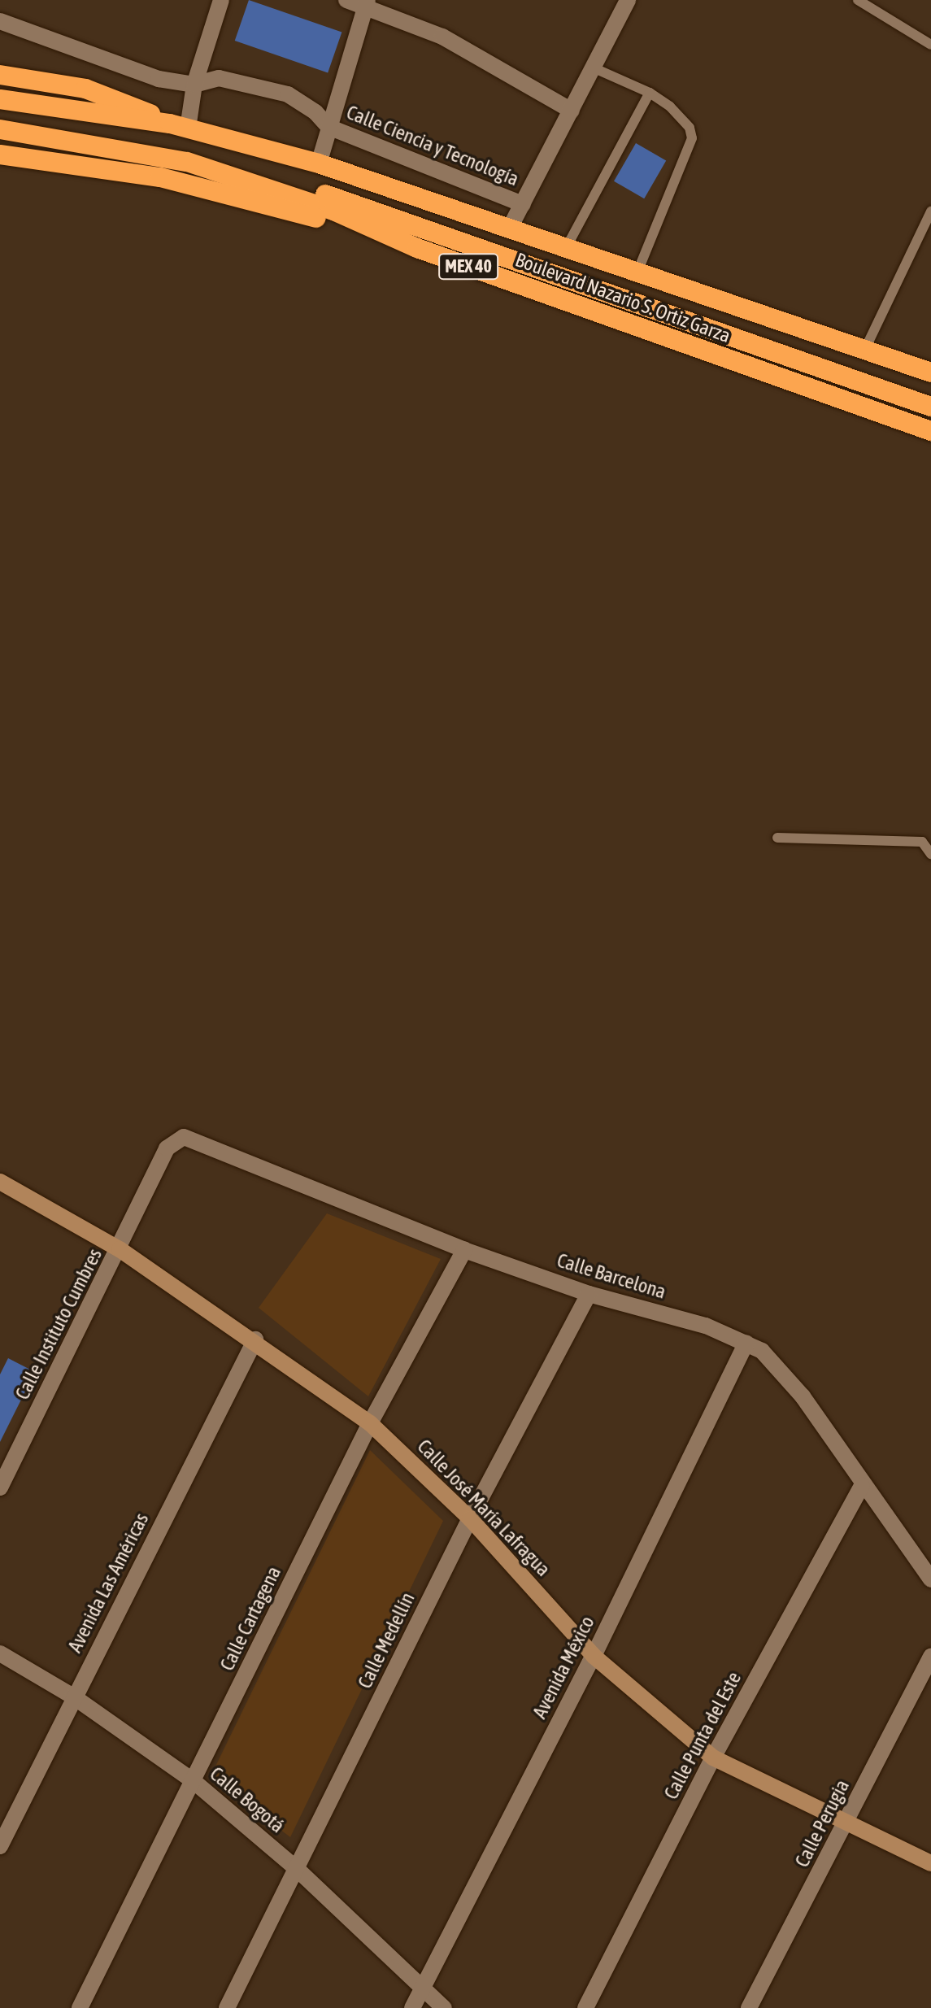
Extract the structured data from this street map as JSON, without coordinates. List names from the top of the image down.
{
  "streets": {
    "highway": ["MEX 40", "Boulevard Nazario S. Ortiz Garza"],
    "main road": ["Calle José María Lafragua"],
    "street": [
      "Calle Ciencia y Tecnología",
      "Calle Barcelona",
      "Calle Instituto Cumbres",
      "Avenida Las Américas",
      "Calle Cartagena",
      "Calle Medellín",
      "Avenida México",
      "Calle Punta del Este",
      "Calle Bogotá",
      "Calle Perugia"
    ]
  },
  "crossings": [
    ["Calle Barcelona", "Calle Instituto Cumbres"],
    ["Calle Barcelona", "Calle Cartagena"],
    ["Calle Barcelona", "Calle Medellín"],
    ["Calle Barcelona", "Avenida México"],
    ["Calle Barcelona", "Calle Punta del Este"],
    ["Calle Instituto Cumbres", "Calle José María Lafragua"],
    ["Calle José María Lafragua", "Avenida Las Américas"],
    ["Calle José María Lafragua", "Calle Cartagena"],
    ["Calle José María Lafragua", "Calle Medellín"],
    ["Calle José María Lafragua", "Avenida México"],
    ["Calle José María Lafragua", "Calle Punta del Este"],
    ["Calle José María Lafragua", "Calle Perugia"],
    ["Avenida Las Américas", "Calle Bogotá"],
    ["Calle Cartagena", "Calle Bogotá"],
    ["Calle Medellín", "Calle Bogotá"],
    ["Avenida México", "Calle Bogotá"]
  ]
}
